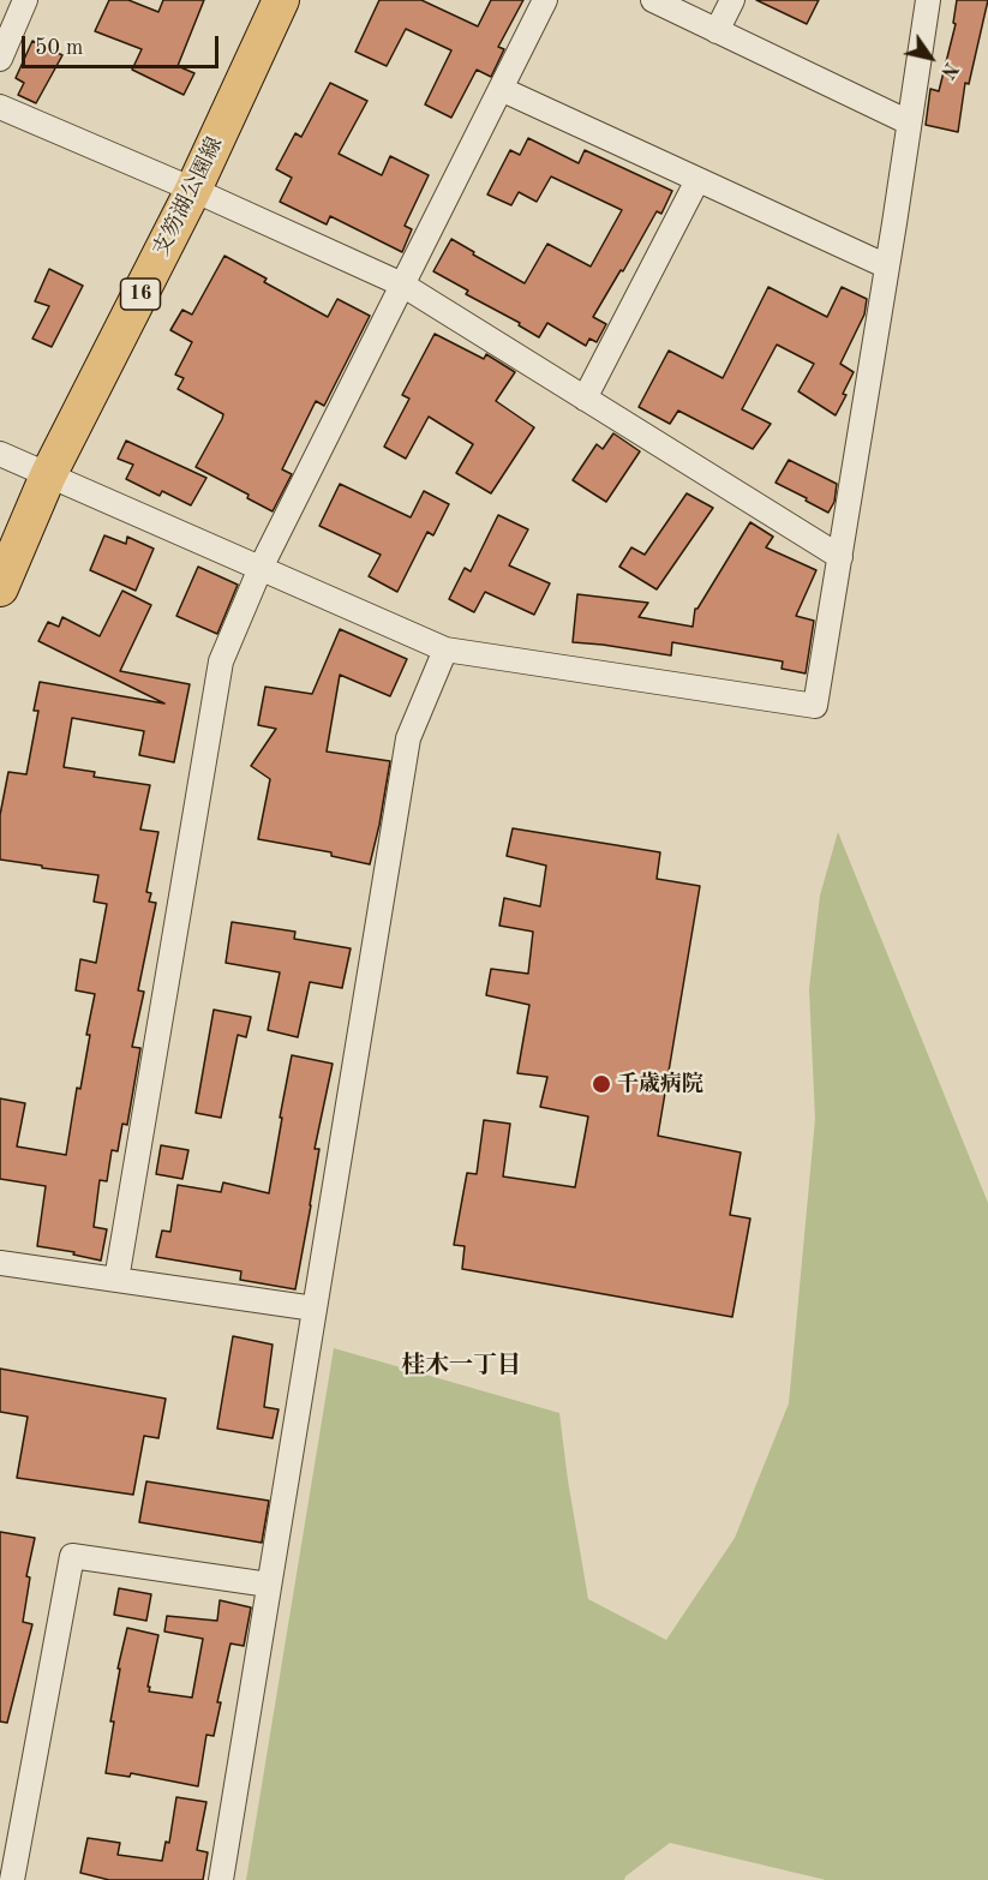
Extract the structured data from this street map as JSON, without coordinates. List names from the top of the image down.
{
  "streets": {
    "main road": ["支笏湖公園線", "16"]
  },
  "districts": ["桂木一丁目"],
  "places": ["千歳病院"],
  "scale_bar": "50 m",
  "north": "bottom right"
}
